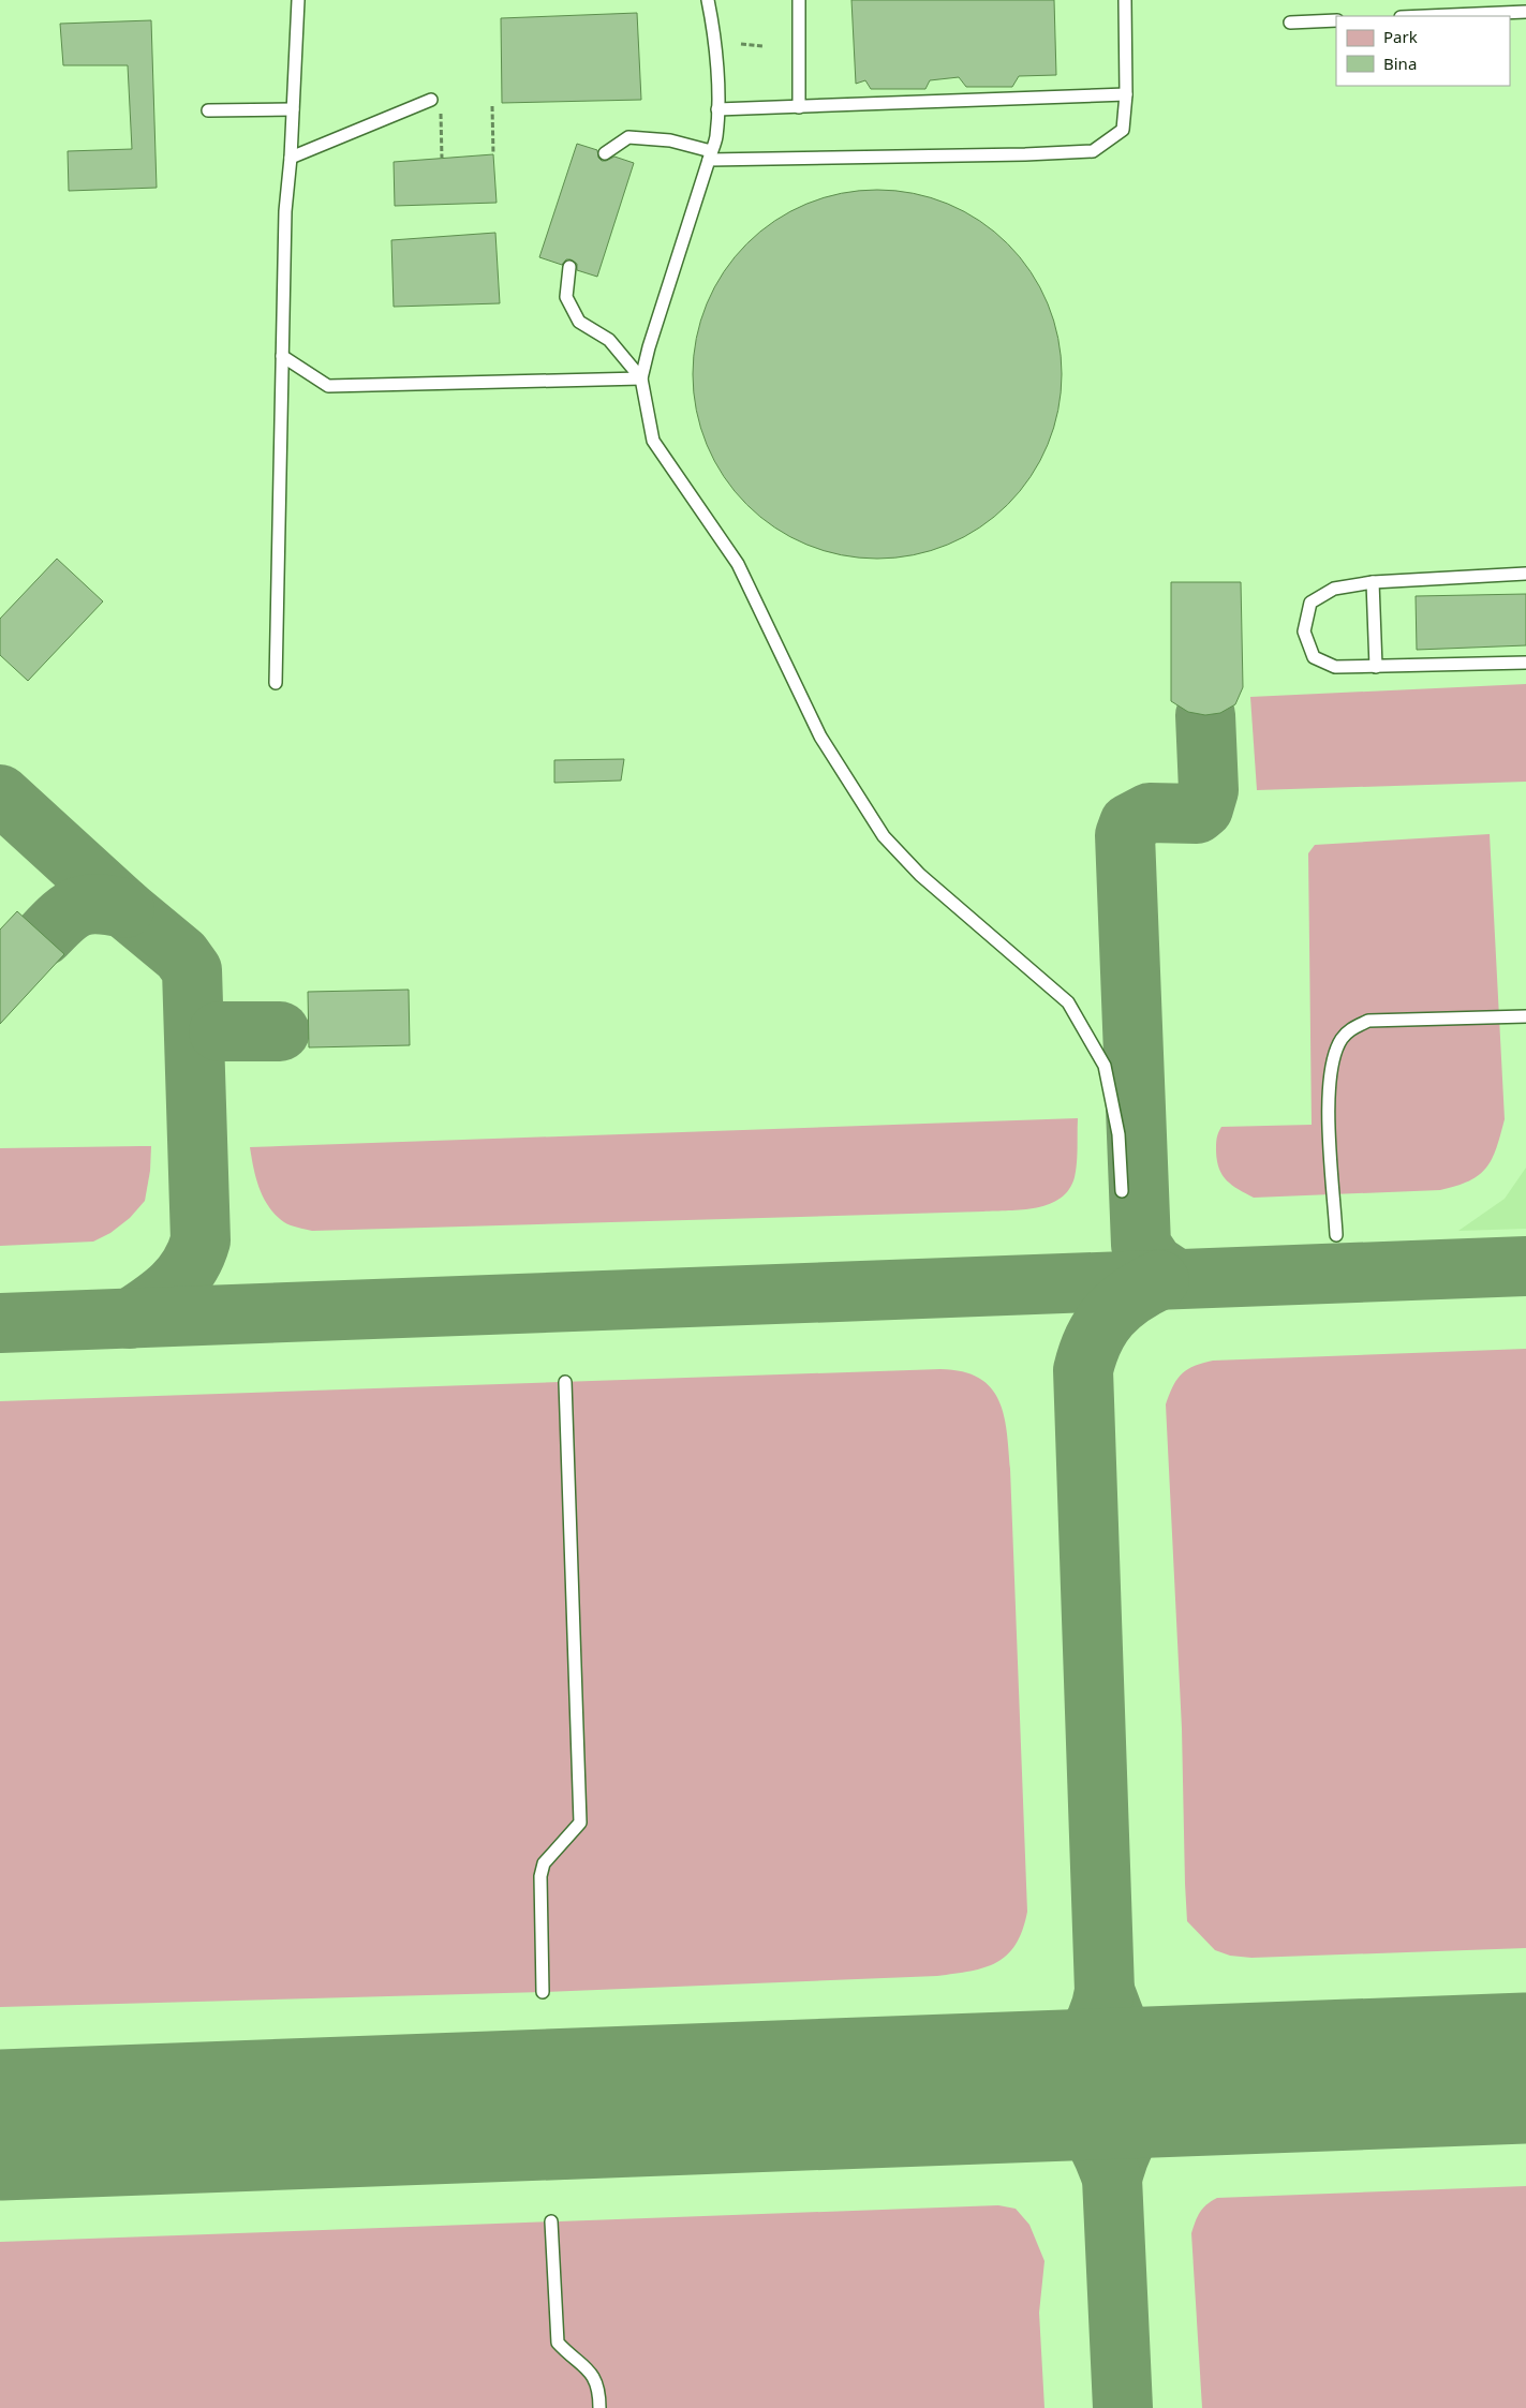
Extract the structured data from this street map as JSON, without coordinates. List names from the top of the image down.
{
  "legend": ["Park", "Bina"]
}
